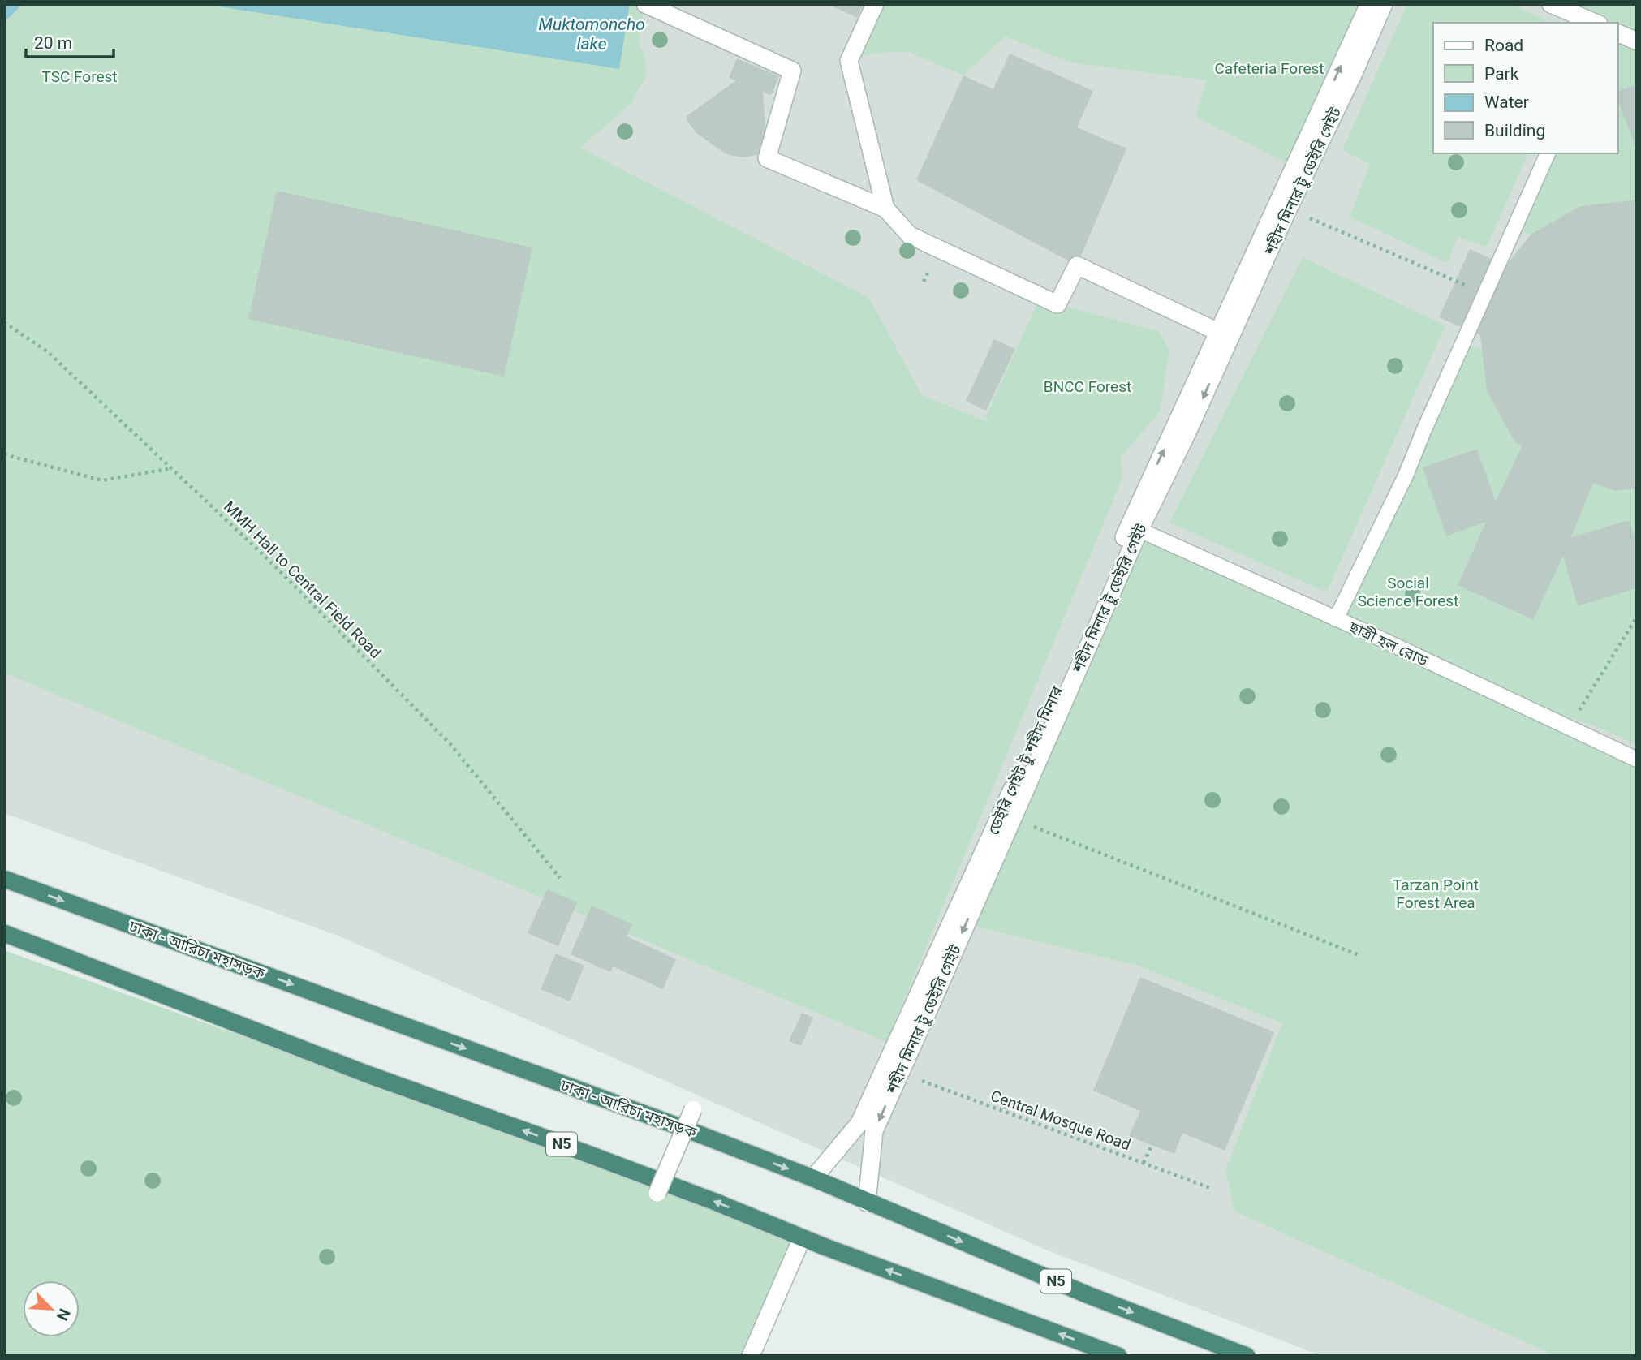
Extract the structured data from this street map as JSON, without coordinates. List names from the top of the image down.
{
  "streets": {
    "highway": ["ঢাকা - আরিচা মহাসড়ক", "N5"],
    "street": ["শহীদ মিনার টু ডেইরি গেইট", "ডেইরি গেইট টু শহীদ মিনার"],
    "lane": ["ছাত্রী হল রোড"],
    "path": ["MMH Hall to Central Field Road", "Central Mosque Road"]
  },
  "crossings": [
    ["শহীদ মিনার টু ডেইরি গেইট", "ছাত্রী হল রোড"],
    ["শহীদ মিনার টু ডেইরি গেইট", "ডেইরি গেইট টু শহীদ মিনার"],
    ["শহীদ মিনার টু ডেইরি গেইট", "ঢাকা - আরিচা মহাসড়ক"],
    ["শহীদ মিনার টু ডেইরি গেইট", "Central Mosque Road"],
    ["ছাত্রী হল রোড", "ডেইরি গেইট টু শহীদ মিনার"],
    ["ডেইরি গেইট টু শহীদ মিনার", "ঢাকা - আরিচা মহাসড়ক"]
  ],
  "one_way": ["শহীদ মিনার টু ডেইরি গেইট"],
  "water": ["Muktomoncho lake"],
  "parks": [
    "Cafeteria Forest",
    "TSC Forest",
    "BNCC Forest",
    "Social Science Forest",
    "Tarzan Point Forest Area"
  ],
  "legend": [
    "Road",
    "Park",
    "Water",
    "Building"
  ],
  "scale_bar": "20 m",
  "north": "bottom right"
}
